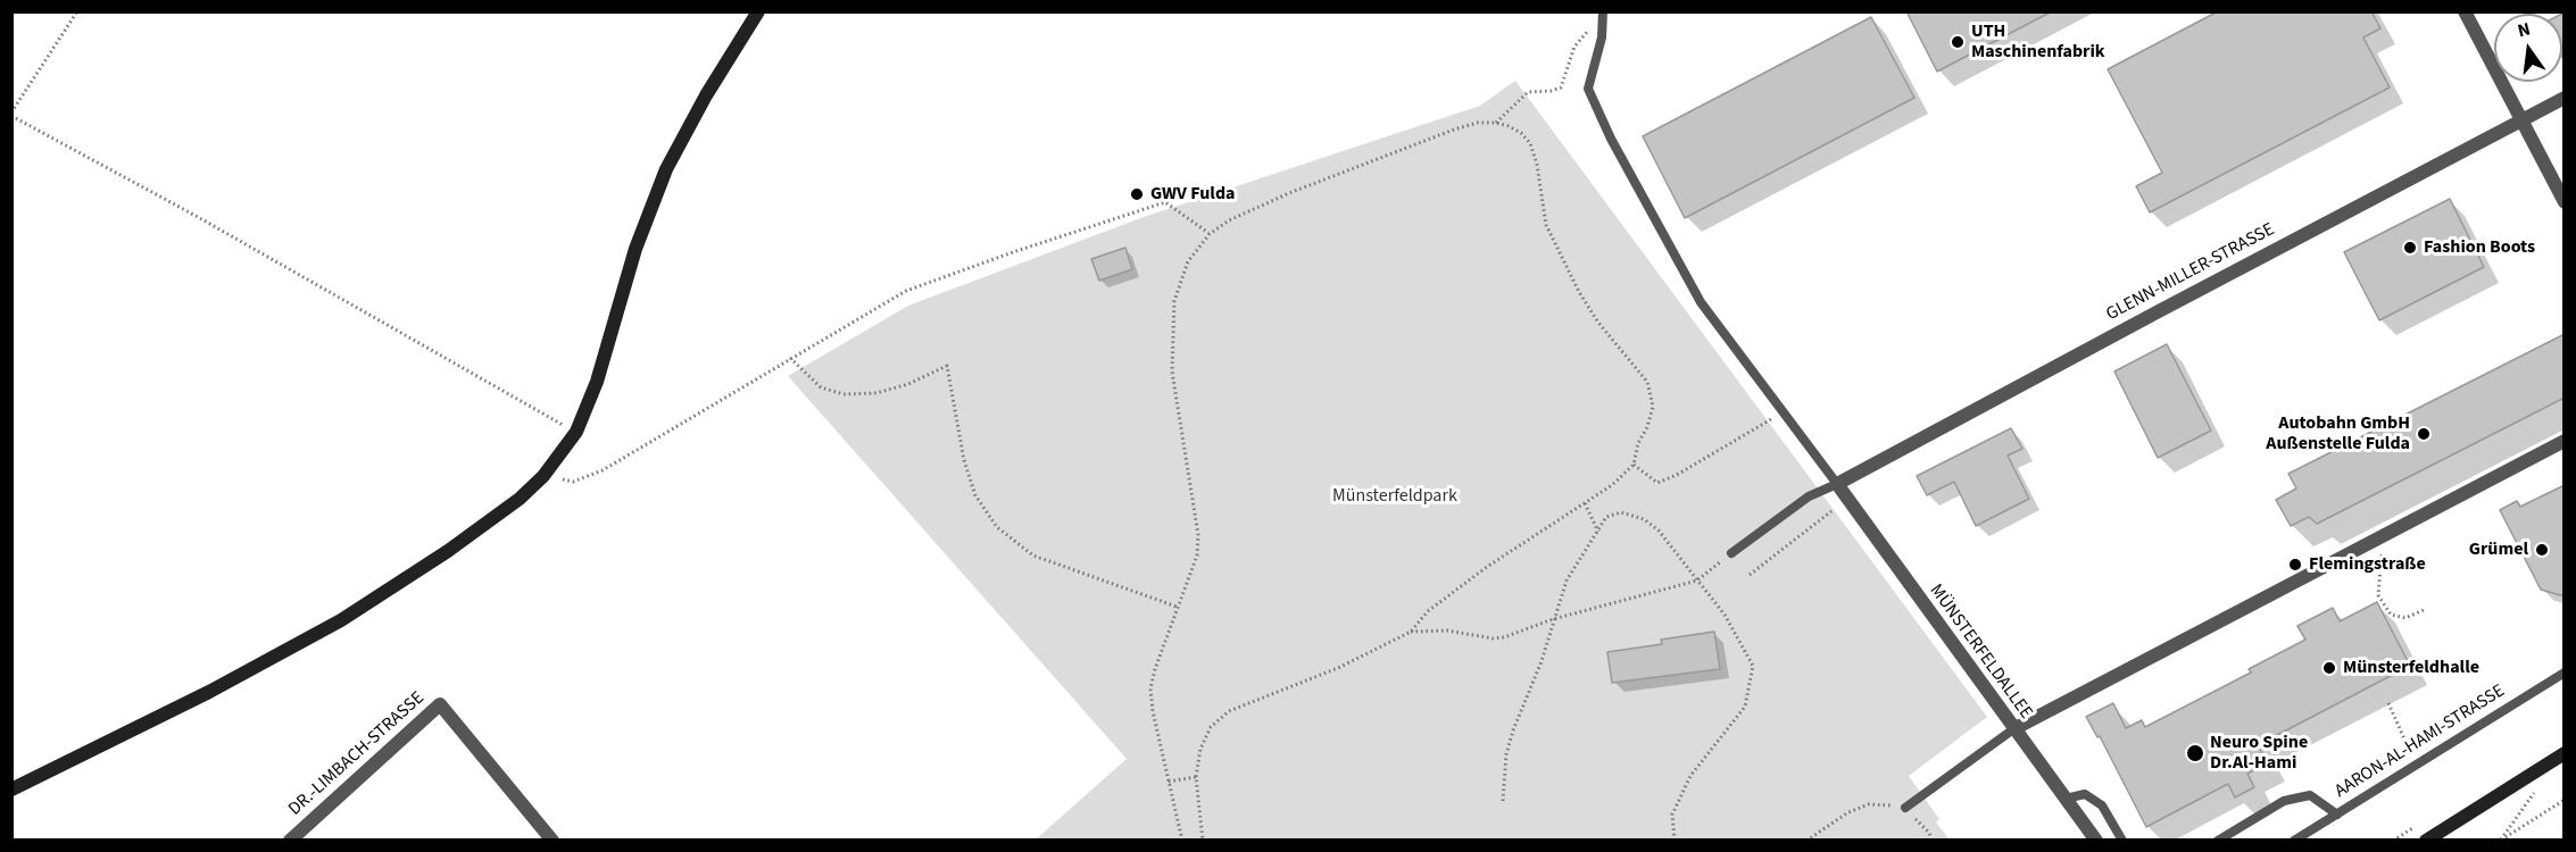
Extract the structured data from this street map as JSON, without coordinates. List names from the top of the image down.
{
  "streets": {
    "street": ["GLENN-MILLER-STRASSE", "MÜNSTERFELDALLEE", "DR.-LIMBACH-STRASSE"],
    "lane": ["AARON-AL-HAMI-STRASSE"]
  },
  "crossings": [
    ["GLENN-MILLER-STRASSE", "MÜNSTERFELDALLEE"]
  ],
  "parks": ["Münsterfeldpark"],
  "places": [
    "UTH Maschinenfabrik",
    "GWV Fulda",
    "Fashion Boots",
    "Autobahn GmbH Außenstelle Fulda",
    "Grümel",
    "Flemingstraße",
    "Münsterfeldhalle",
    "Neuro Spine Dr.Al-Hami"
  ],
  "north": "top"
}
